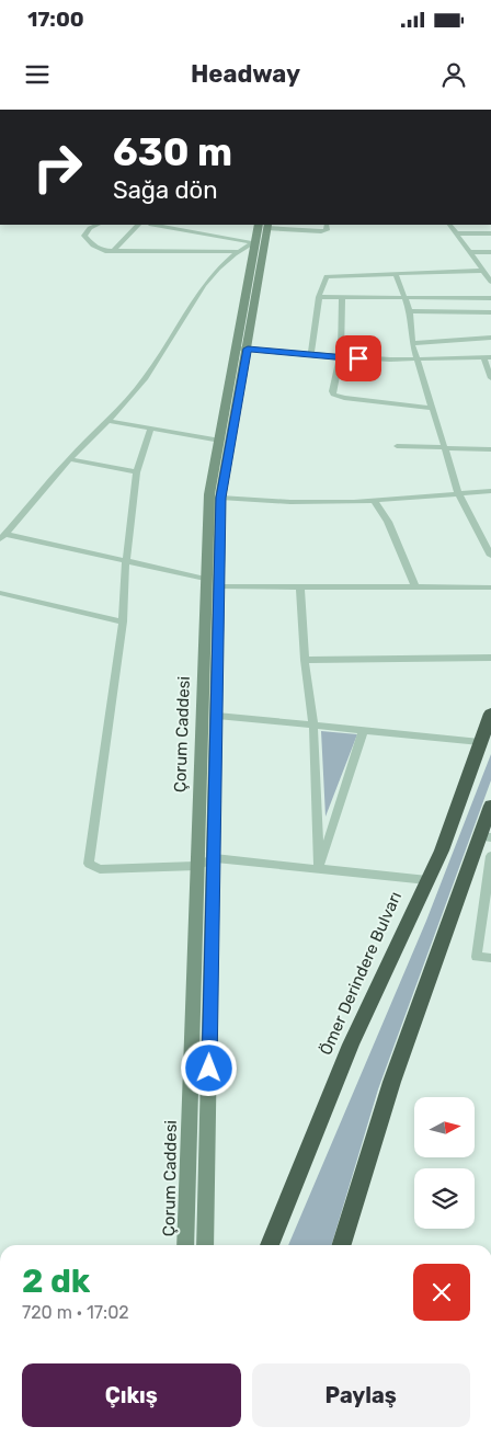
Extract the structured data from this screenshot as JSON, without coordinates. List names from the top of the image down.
{
  "streets": {
    "highway": ["Ömer Derindere Bulvarı"],
    "main road": ["Çorum Caddesi"]
  },
  "north": "right",
  "page": {
    "status": "17:00",
    "header": "Headway",
    "turn": ["630 m", "Sağa dön"],
    "heading": ["2 dk", "720 m · 17:02"],
    "buttons": ["Çıkış", "Paylaş"]
  }
}
